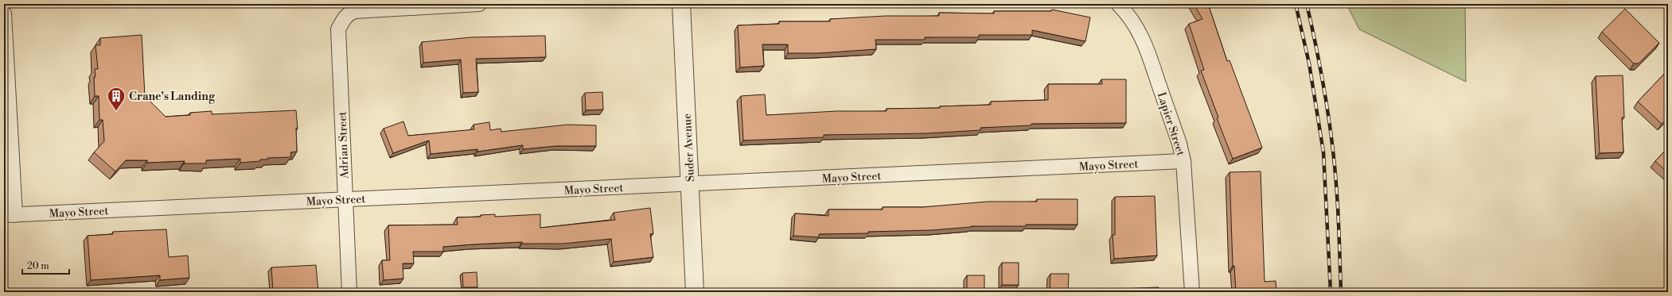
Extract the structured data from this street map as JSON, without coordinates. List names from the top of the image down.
{
  "streets": {
    "street": [
      "Lapier Street",
      "Adrian Street",
      "Suder Avenue",
      "Mayo Street"
    ]
  },
  "crossings": [
    ["Lapier Street", "Mayo Street"],
    ["Adrian Street", "Mayo Street"],
    ["Suder Avenue", "Mayo Street"]
  ],
  "places": {
    "building": ["Crane's Landing"]
  },
  "scale_bar": "20 m"
}
